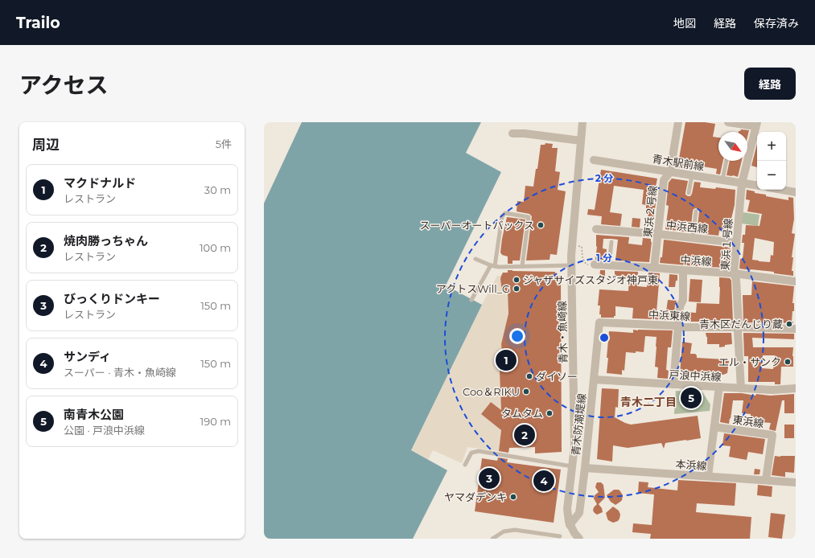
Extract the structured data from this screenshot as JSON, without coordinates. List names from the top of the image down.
{
  "streets": {
    "street": [
      "青木駅前線",
      "東浜２号線",
      "中浜西線",
      "東浜１号線",
      "中浜線",
      "中浜東線",
      "青木・魚崎線",
      "戸浪中浜線",
      "東浜線",
      "青木防潮堤線",
      "本浜線"
    ]
  },
  "crossings": [
    ["青木駅前線", "東浜２号線"],
    ["青木駅前線", "東浜１号線"],
    ["東浜２号線", "中浜西線"],
    ["東浜２号線", "中浜線"],
    ["中浜西線", "東浜１号線"],
    ["東浜１号線", "中浜線"],
    ["東浜１号線", "中浜東線"],
    ["東浜１号線", "戸浪中浜線"],
    ["中浜東線", "青木防潮堤線"],
    ["青木・魚崎線", "青木防潮堤線"],
    ["戸浪中浜線", "青木防潮堤線"],
    ["東浜線", "本浜線"],
    ["青木防潮堤線", "本浜線"]
  ],
  "districts": ["青木二丁目"],
  "places": [
    "スーパーオートバックス",
    "ジャザサイズスタジオ神戸東",
    "アクトスWill_G",
    "青木区だんじり蔵",
    "エル・サンク",
    "ダイソー",
    "Coo＆RIKU",
    "タムタム",
    "ヤマダデンキ"
  ],
  "north": "bottom right",
  "page": {
    "header": "Trailo",
    "nav": ["地図", "経路", "保存済み"],
    "title": "アクセス",
    "buttons": "経路",
    "heading": ["周辺", "5件"],
    "map_buttons": ["+", "−"],
    "list": [
      {
        "mark": "1",
        "name": "マクドナルド",
        "note": "レストラン",
        "value": "30 m"
      },
      {
        "mark": "2",
        "name": "焼肉勝っちゃん",
        "note": "レストラン",
        "value": "100 m"
      },
      {
        "mark": "3",
        "name": "びっくりドンキー",
        "note": "レストラン",
        "value": "150 m"
      },
      {
        "mark": "4",
        "name": "サンディ",
        "note": "スーパー · 青木・魚崎線",
        "value": "150 m"
      },
      {
        "mark": "5",
        "name": "南青木公園",
        "note": "公園 · 戸浪中浜線",
        "value": "190 m"
      }
    ],
    "pins": [
      "1",
      "5",
      "2",
      "3",
      "4"
    ]
  },
  "rings": ["2 分", "1 分"]
}
